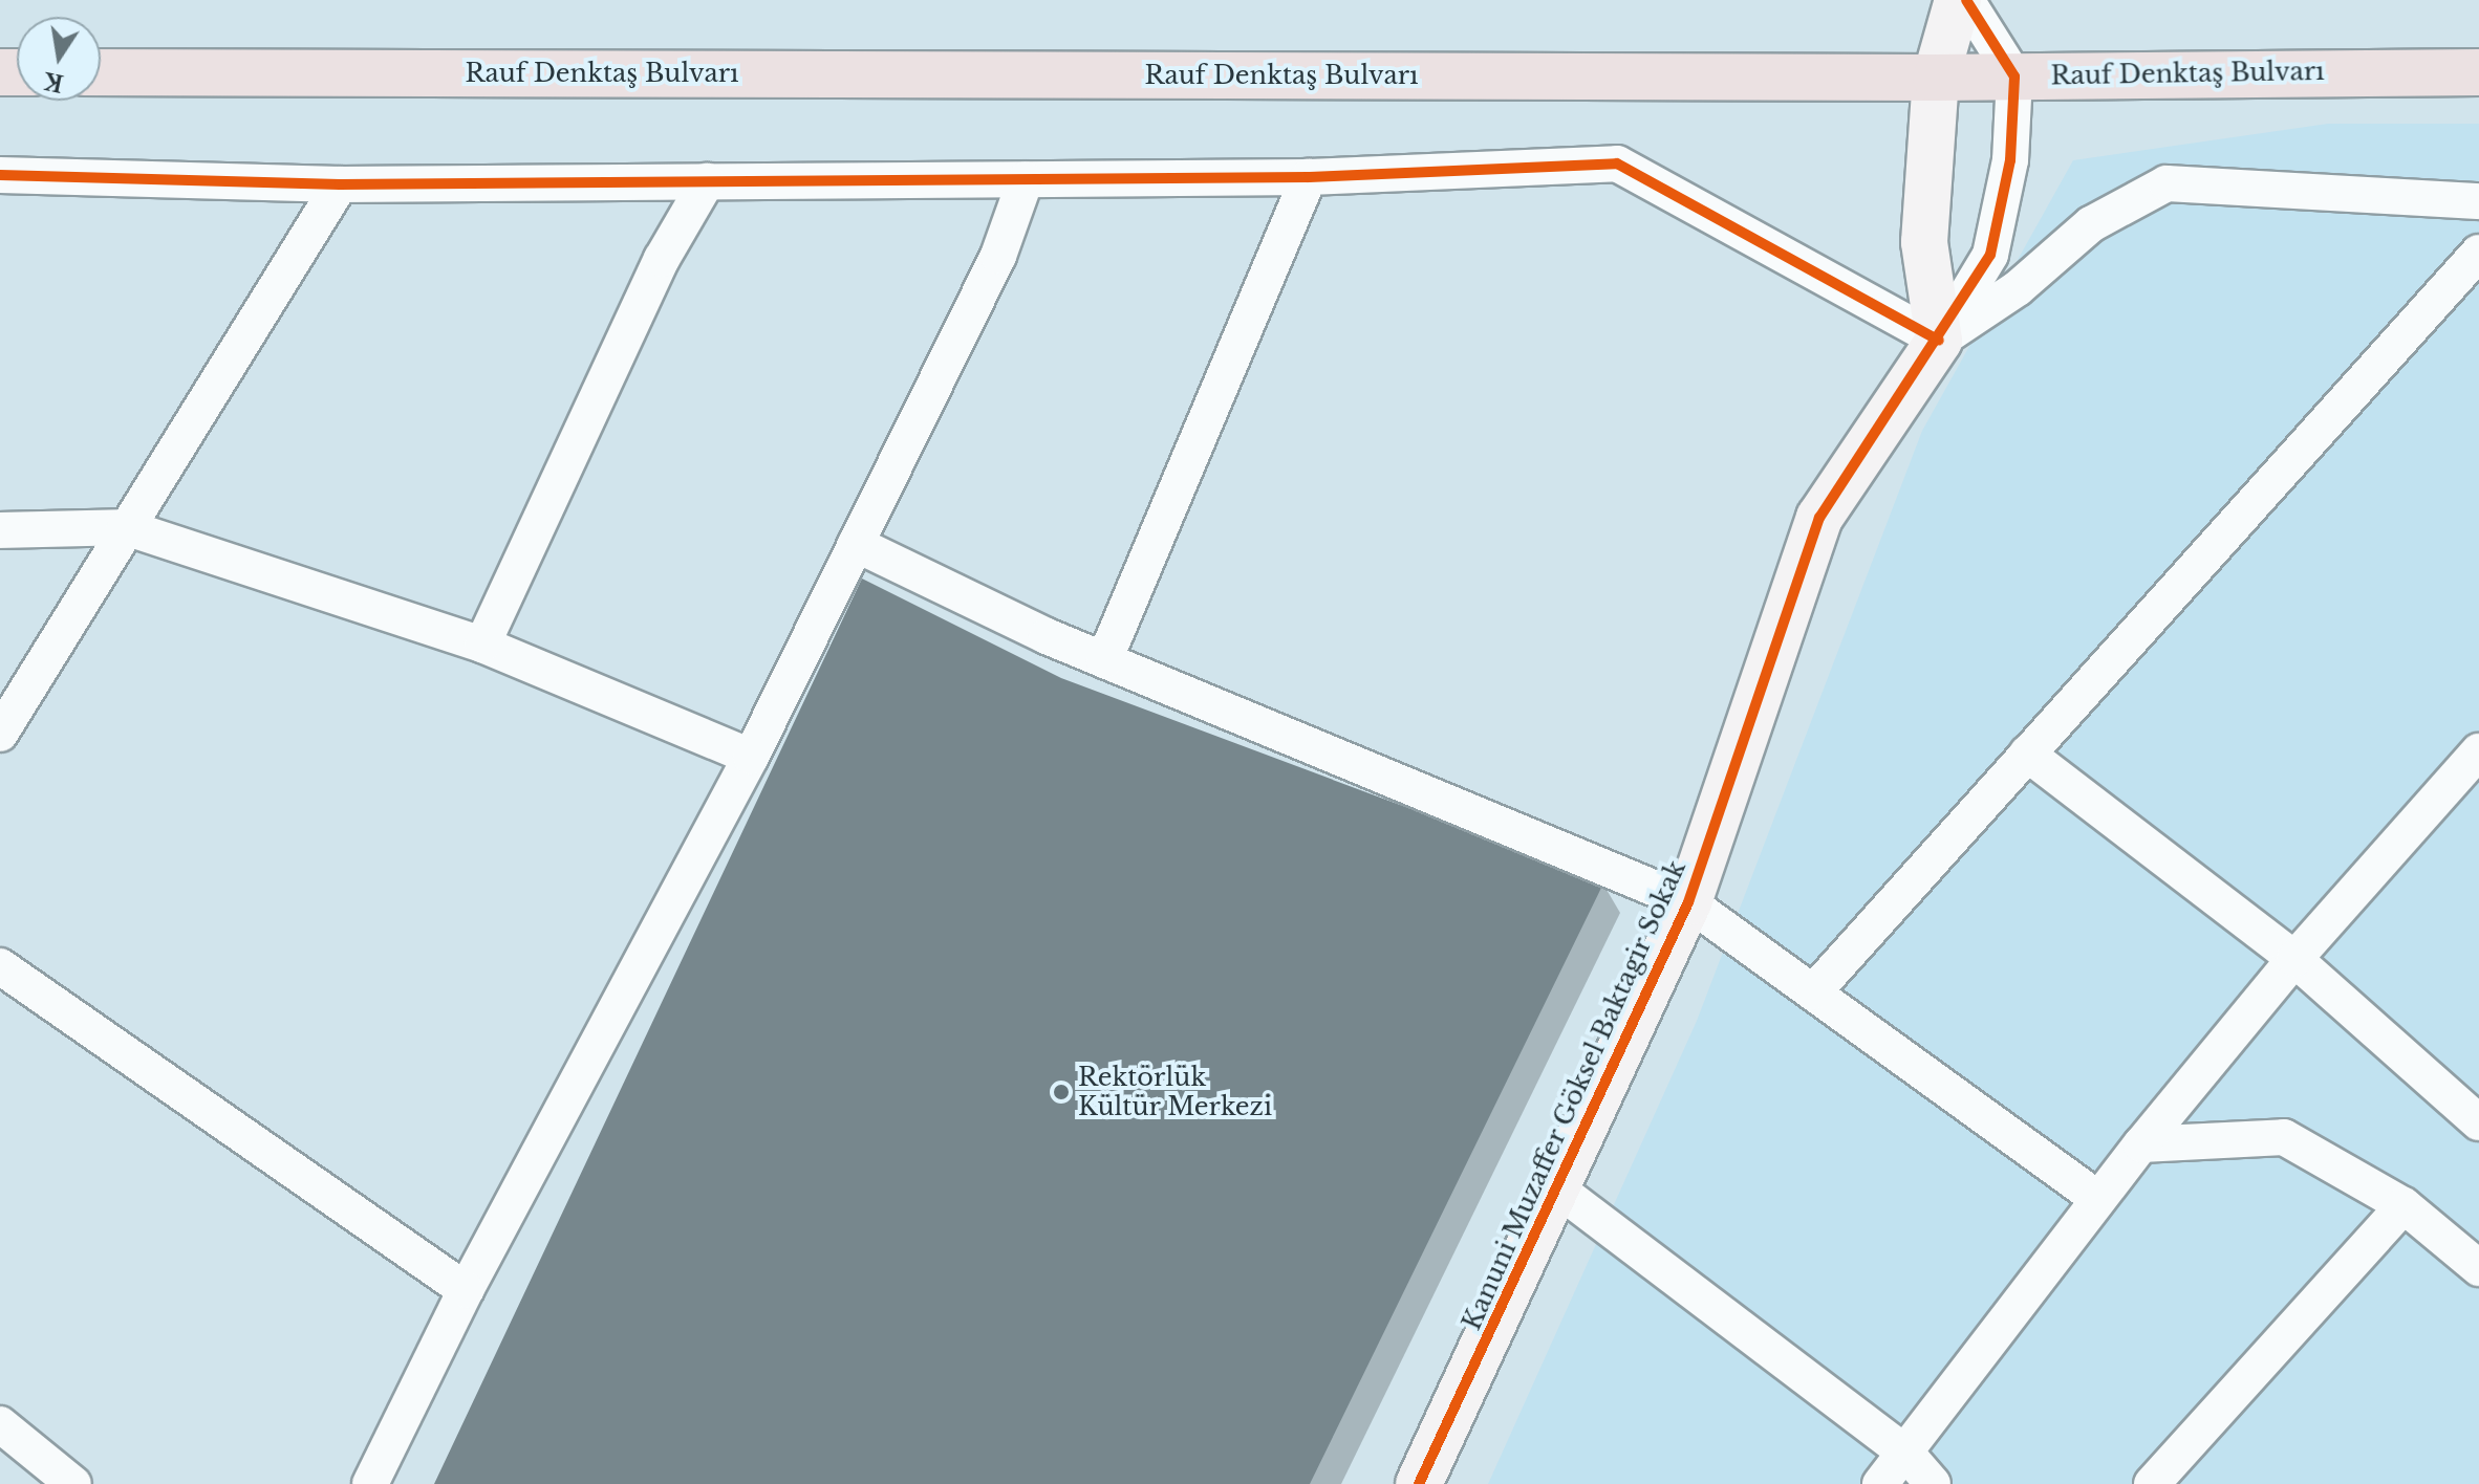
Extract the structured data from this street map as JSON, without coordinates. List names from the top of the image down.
{
  "streets": {
    "highway": ["Rauf Denktaş Bulvarı"],
    "street": ["Kanuni Muzaffer Göksel Baktagir Sokak"]
  },
  "crossings": [
    ["Rauf Denktaş Bulvarı", "Kanuni Muzaffer Göksel Baktagir Sokak"]
  ],
  "places": ["Rektörlük Kültür Merkezi"],
  "north": "bottom"
}
